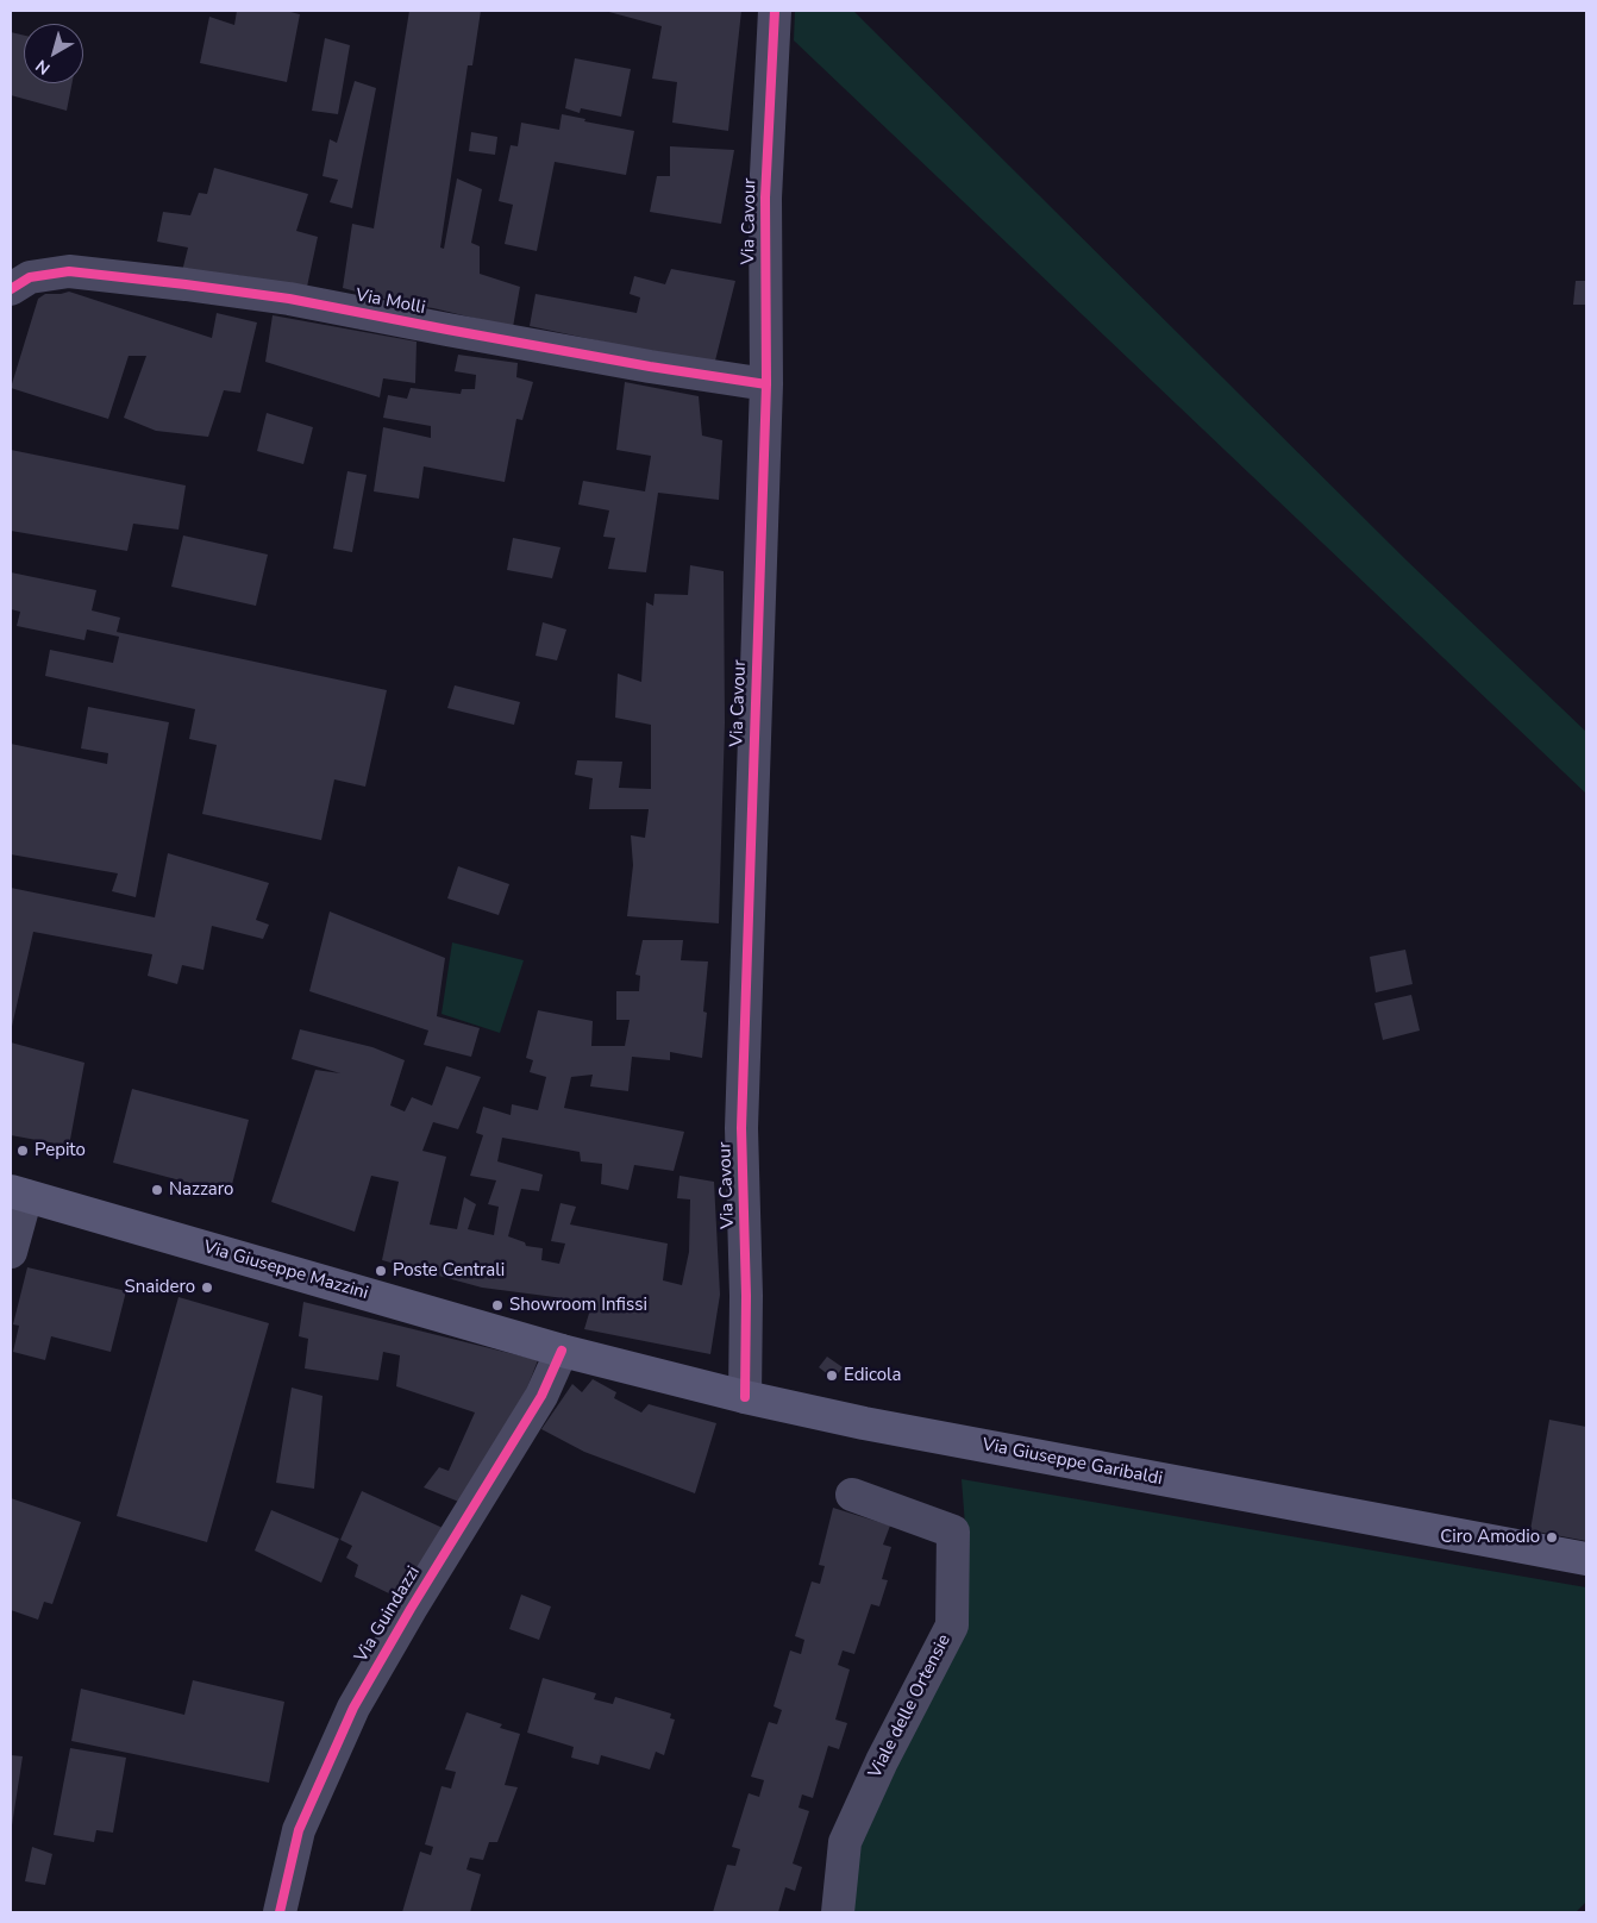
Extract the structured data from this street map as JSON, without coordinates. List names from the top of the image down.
{
  "streets": {
    "main road": ["Via Giuseppe Mazzini", "Via Giuseppe Garibaldi"],
    "street": [
      "Via Cavour",
      "Via Molli",
      "Via Guindazzi",
      "Viale delle Ortensie"
    ]
  },
  "crossings": [
    ["Via Cavour", "Via Molli"],
    ["Via Cavour", "Via Giuseppe Garibaldi"],
    ["Via Giuseppe Mazzini", "Via Giuseppe Garibaldi"],
    ["Via Giuseppe Mazzini", "Via Guindazzi"],
    ["Via Giuseppe Garibaldi", "Via Guindazzi"]
  ],
  "places": [
    "Pepito",
    "Nazzaro",
    "Poste Centrali",
    "Snaidero",
    "Showroom Infissi",
    "Edicola",
    "Ciro Amodio"
  ],
  "north": "bottom left"
}
